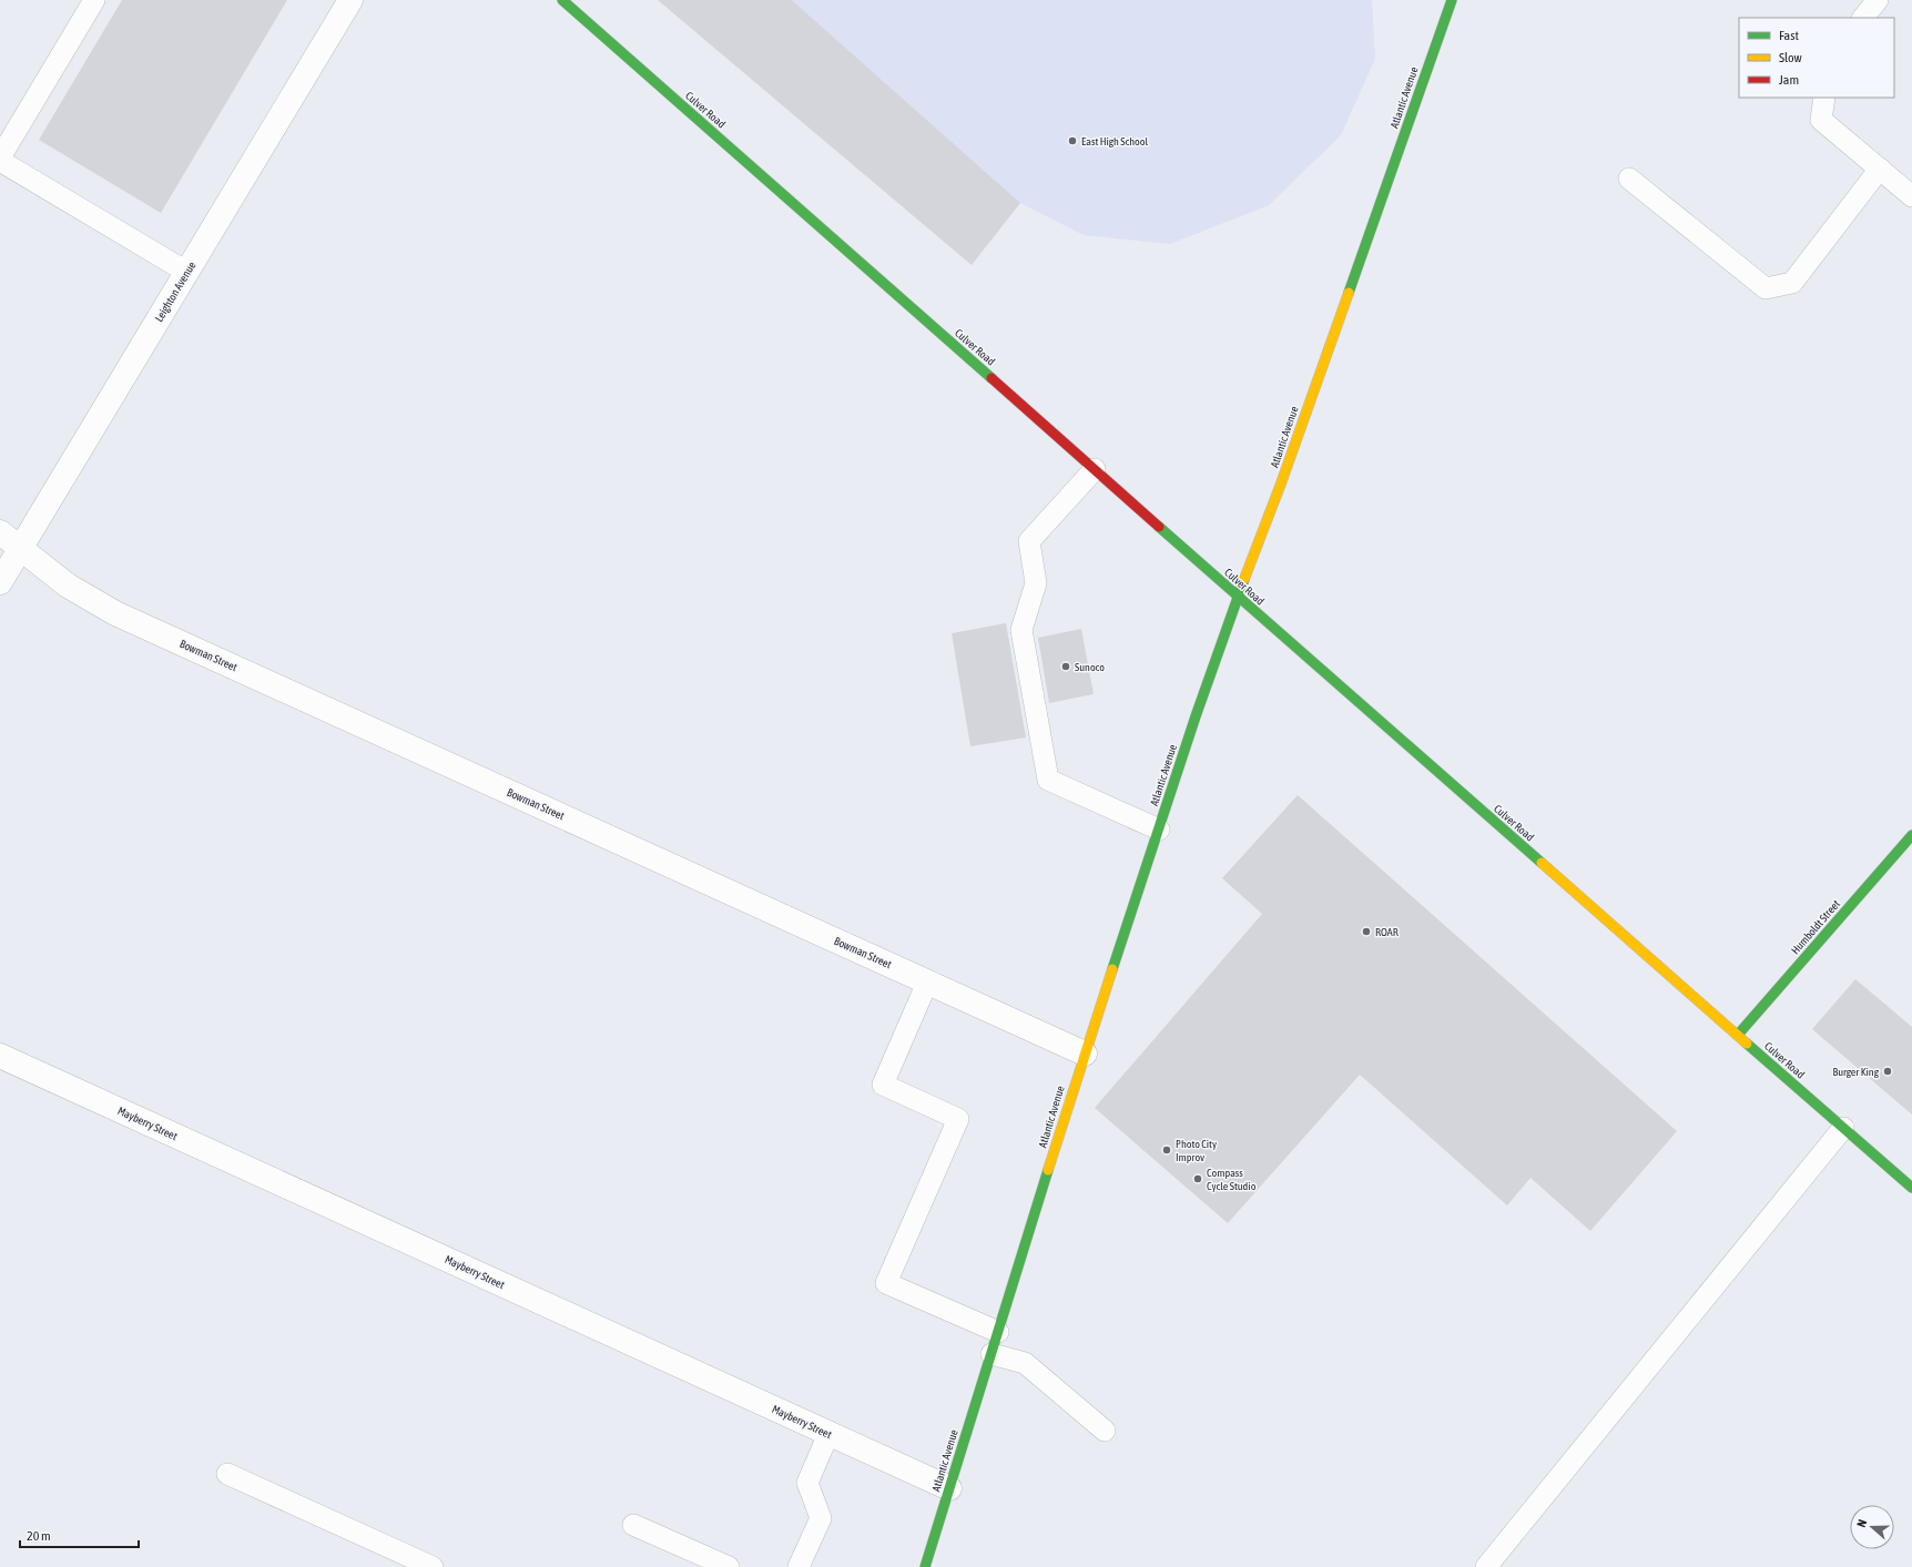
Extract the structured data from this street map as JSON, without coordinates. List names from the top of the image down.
{
  "streets": {
    "main road": ["Atlantic Avenue", "Culver Road", "Humboldt Street"],
    "street": ["Leighton Avenue", "Bowman Street", "Mayberry Street"]
  },
  "crossings": [
    ["Atlantic Avenue", "Culver Road"],
    ["Atlantic Avenue", "Bowman Street"],
    ["Atlantic Avenue", "Mayberry Street"],
    ["Culver Road", "Humboldt Street"],
    ["Leighton Avenue", "Bowman Street"]
  ],
  "places": [
    "East High School",
    "Sunoco",
    "ROAR",
    "Burger King",
    "Photo City Improv",
    "Compass Cycle Studio"
  ],
  "legend": ["Fast", "Slow", "Jam"],
  "scale_bar": "20 m",
  "north": "left"
}
